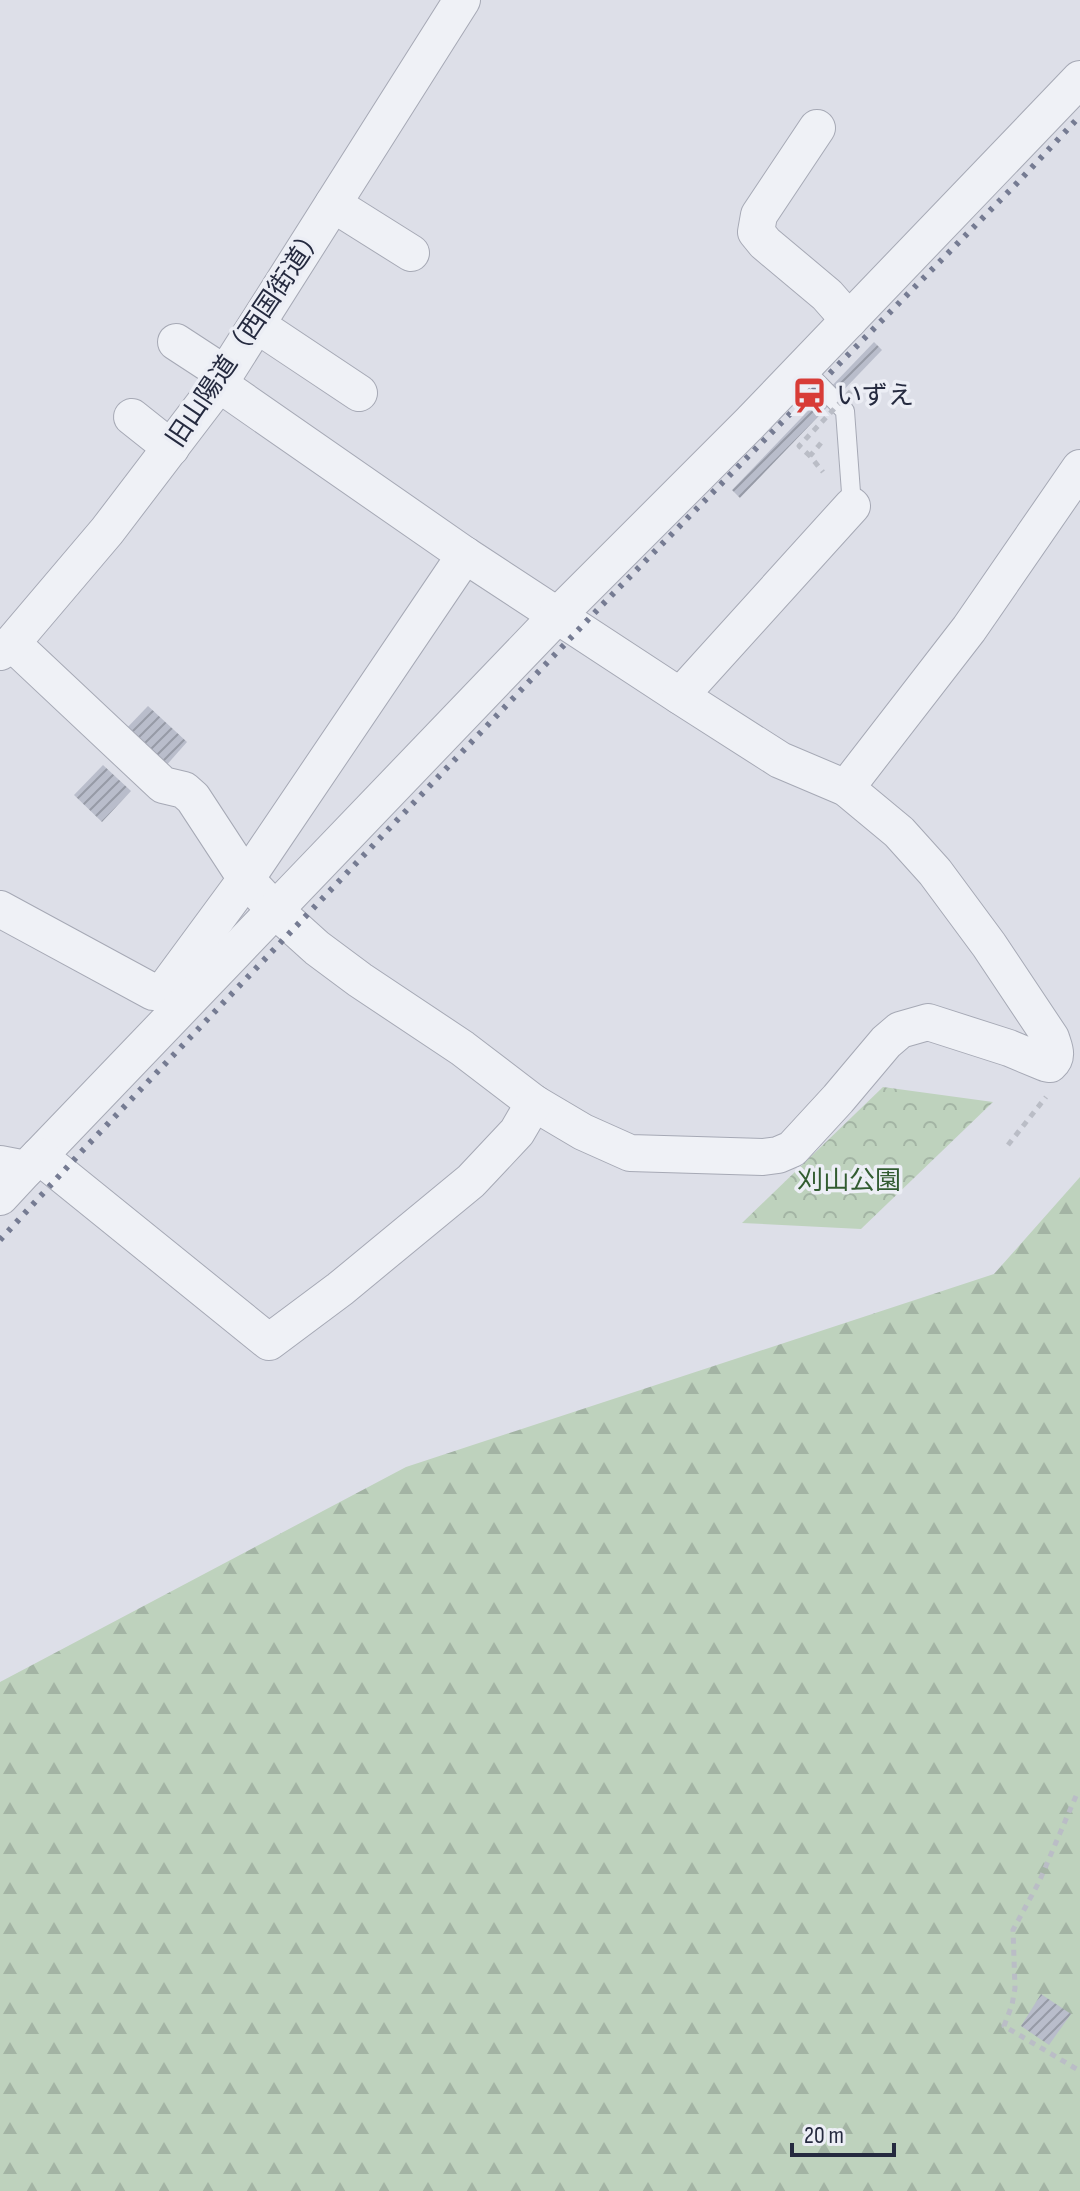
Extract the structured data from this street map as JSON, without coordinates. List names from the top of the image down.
{
  "streets": {
    "street": ["旧山陽道（西国街道）"]
  },
  "parks": ["刈山公園"],
  "places": {
    "station": ["いずえ"]
  },
  "scale_bar": "20 m"
}
